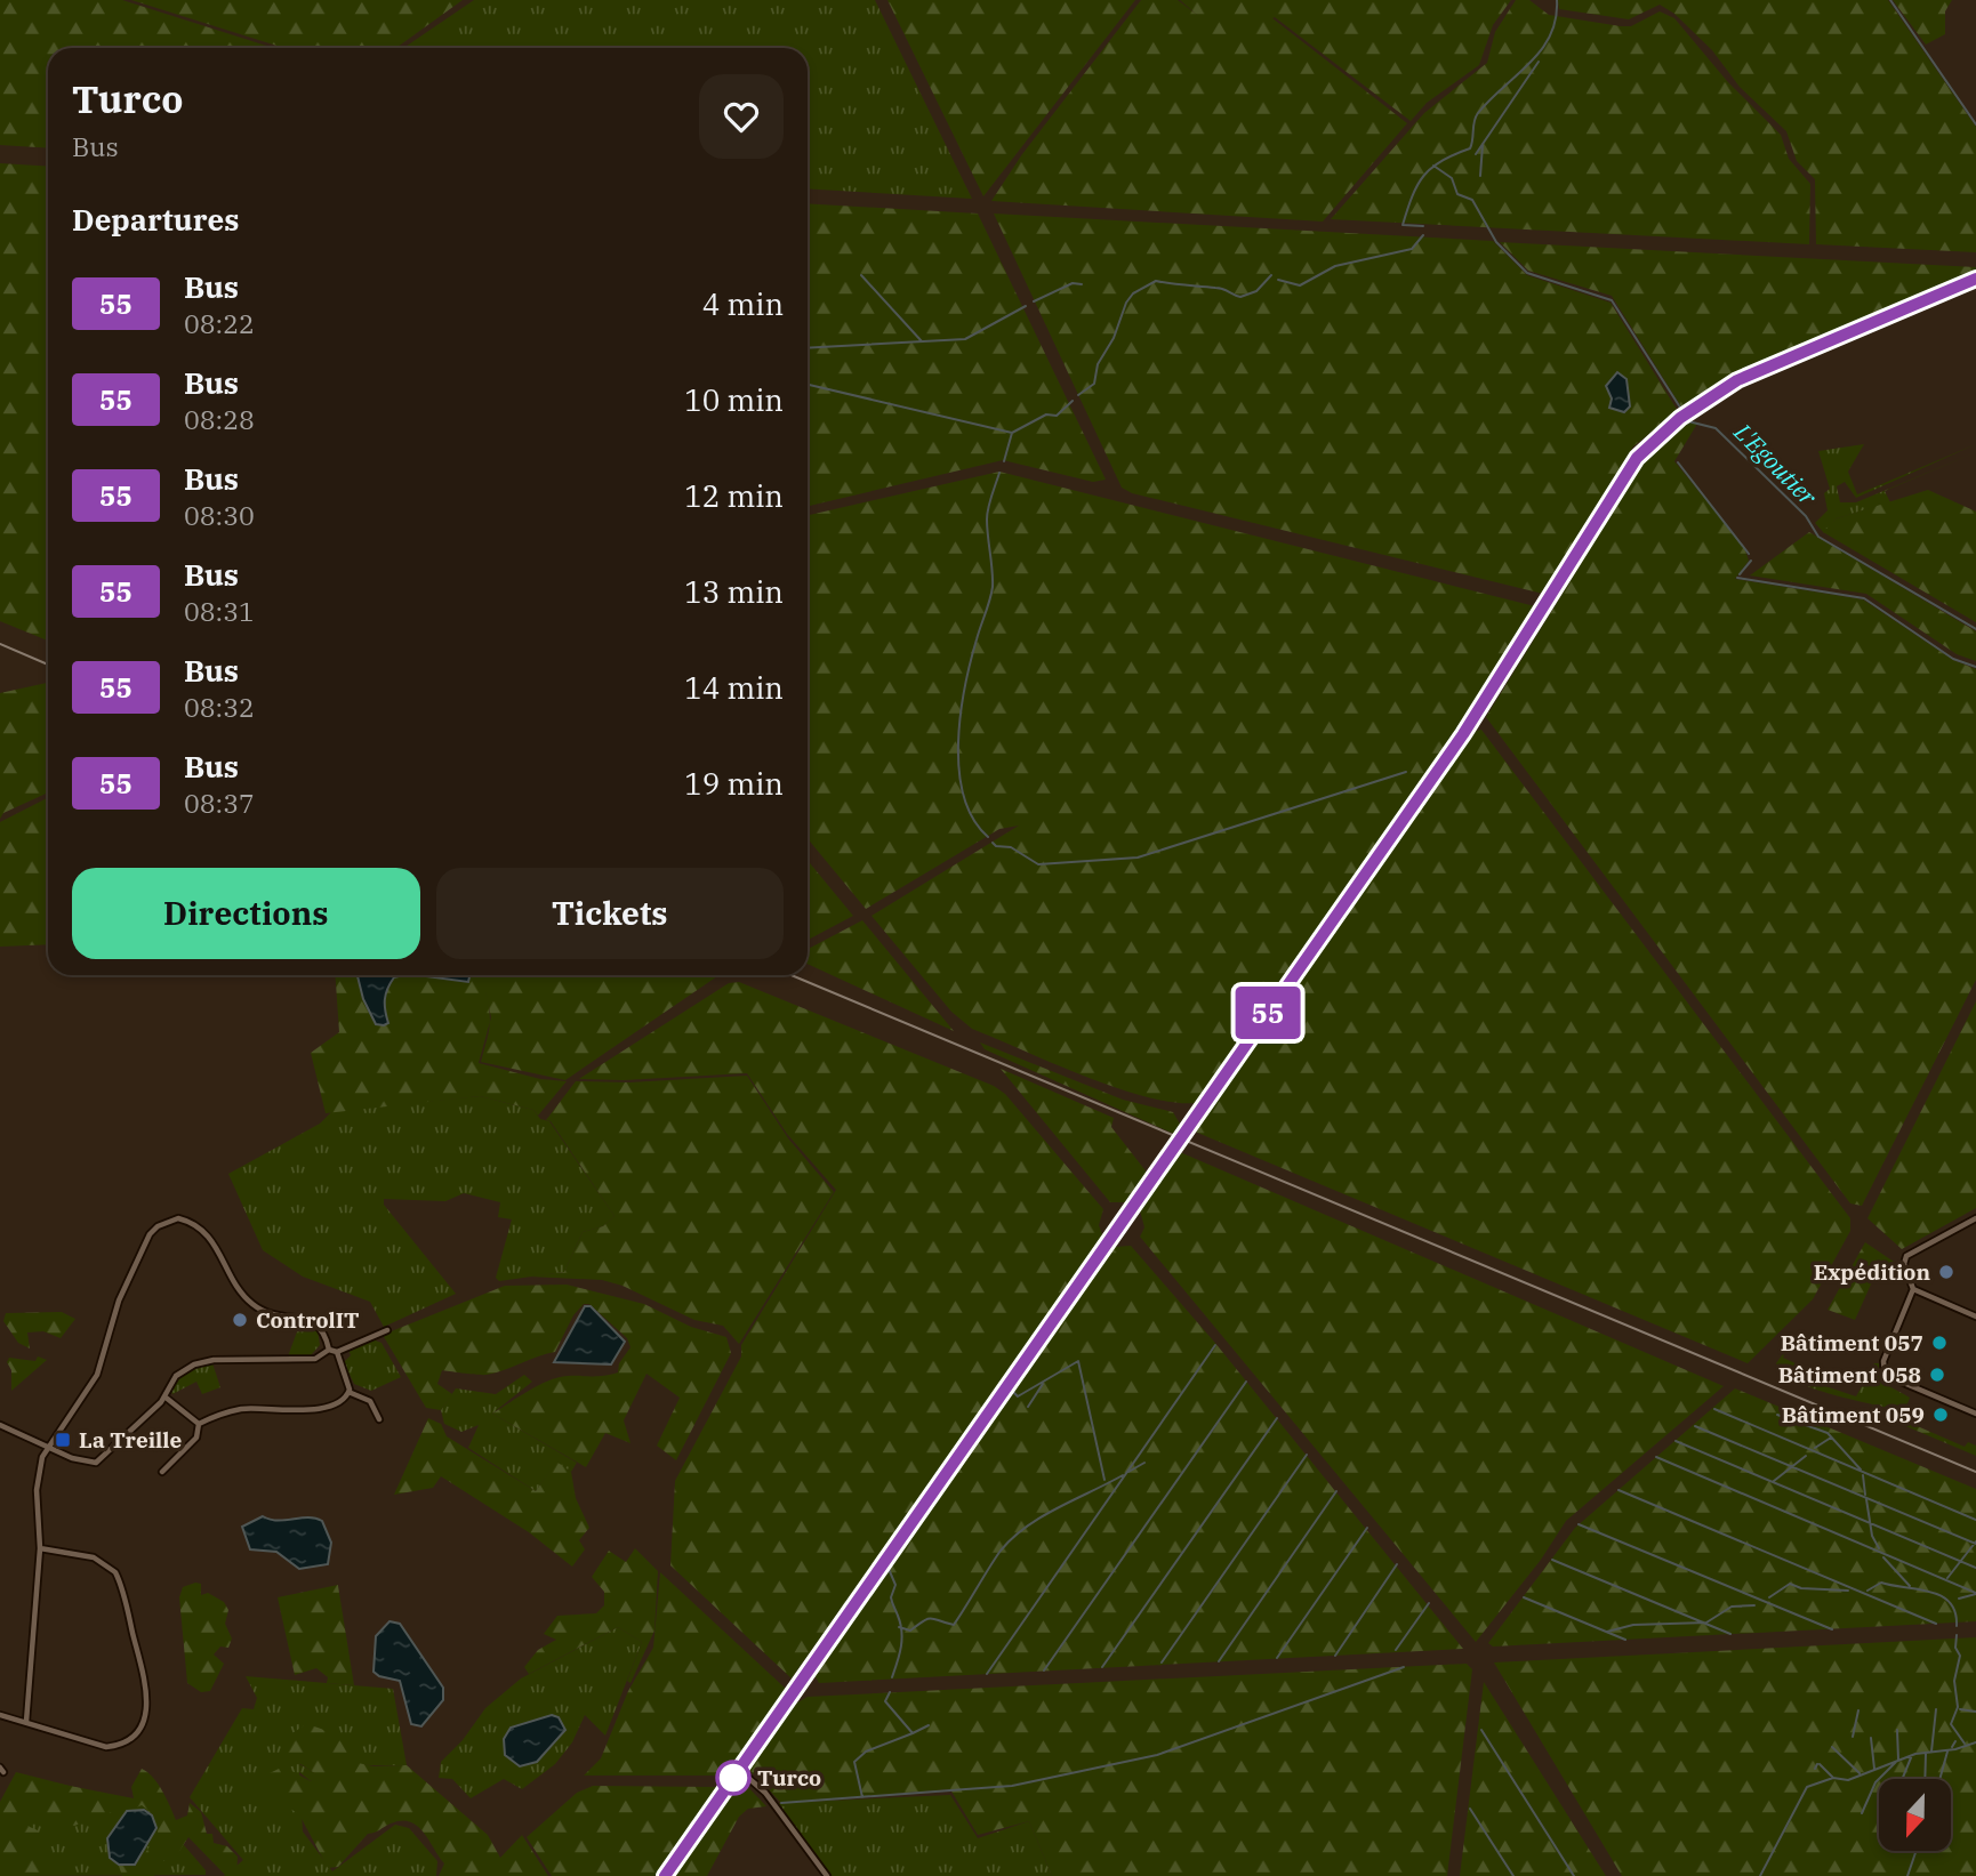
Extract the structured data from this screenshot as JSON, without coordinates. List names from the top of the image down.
{
  "water": ["L'Egoutier"],
  "places": {
    "other": [
      "Expédition",
      "ControlIT",
      "Bâtiment 057",
      "Bâtiment 058",
      "Bâtiment 059",
      "Turco"
    ],
    "transit": ["La Treille"]
  },
  "lines": ["bus line 55"],
  "north": "bottom",
  "page": {
    "on_map": "55",
    "heading": [
      ["Turco", "Bus"],
      "Departures"
    ],
    "list": [
      {
        "mark": "55",
        "name": "Bus",
        "note": "08:22",
        "value": "4 min"
      },
      {
        "mark": "55",
        "name": "Bus",
        "note": "08:28",
        "value": "10 min"
      },
      {
        "mark": "55",
        "name": "Bus",
        "note": "08:30",
        "value": "12 min"
      },
      {
        "mark": "55",
        "name": "Bus",
        "note": "08:31",
        "value": "13 min"
      },
      {
        "mark": "55",
        "name": "Bus",
        "note": "08:32",
        "value": "14 min"
      },
      {
        "mark": "55",
        "name": "Bus",
        "note": "08:37",
        "value": "19 min"
      }
    ],
    "buttons": ["Directions", "Tickets"]
  }
}
